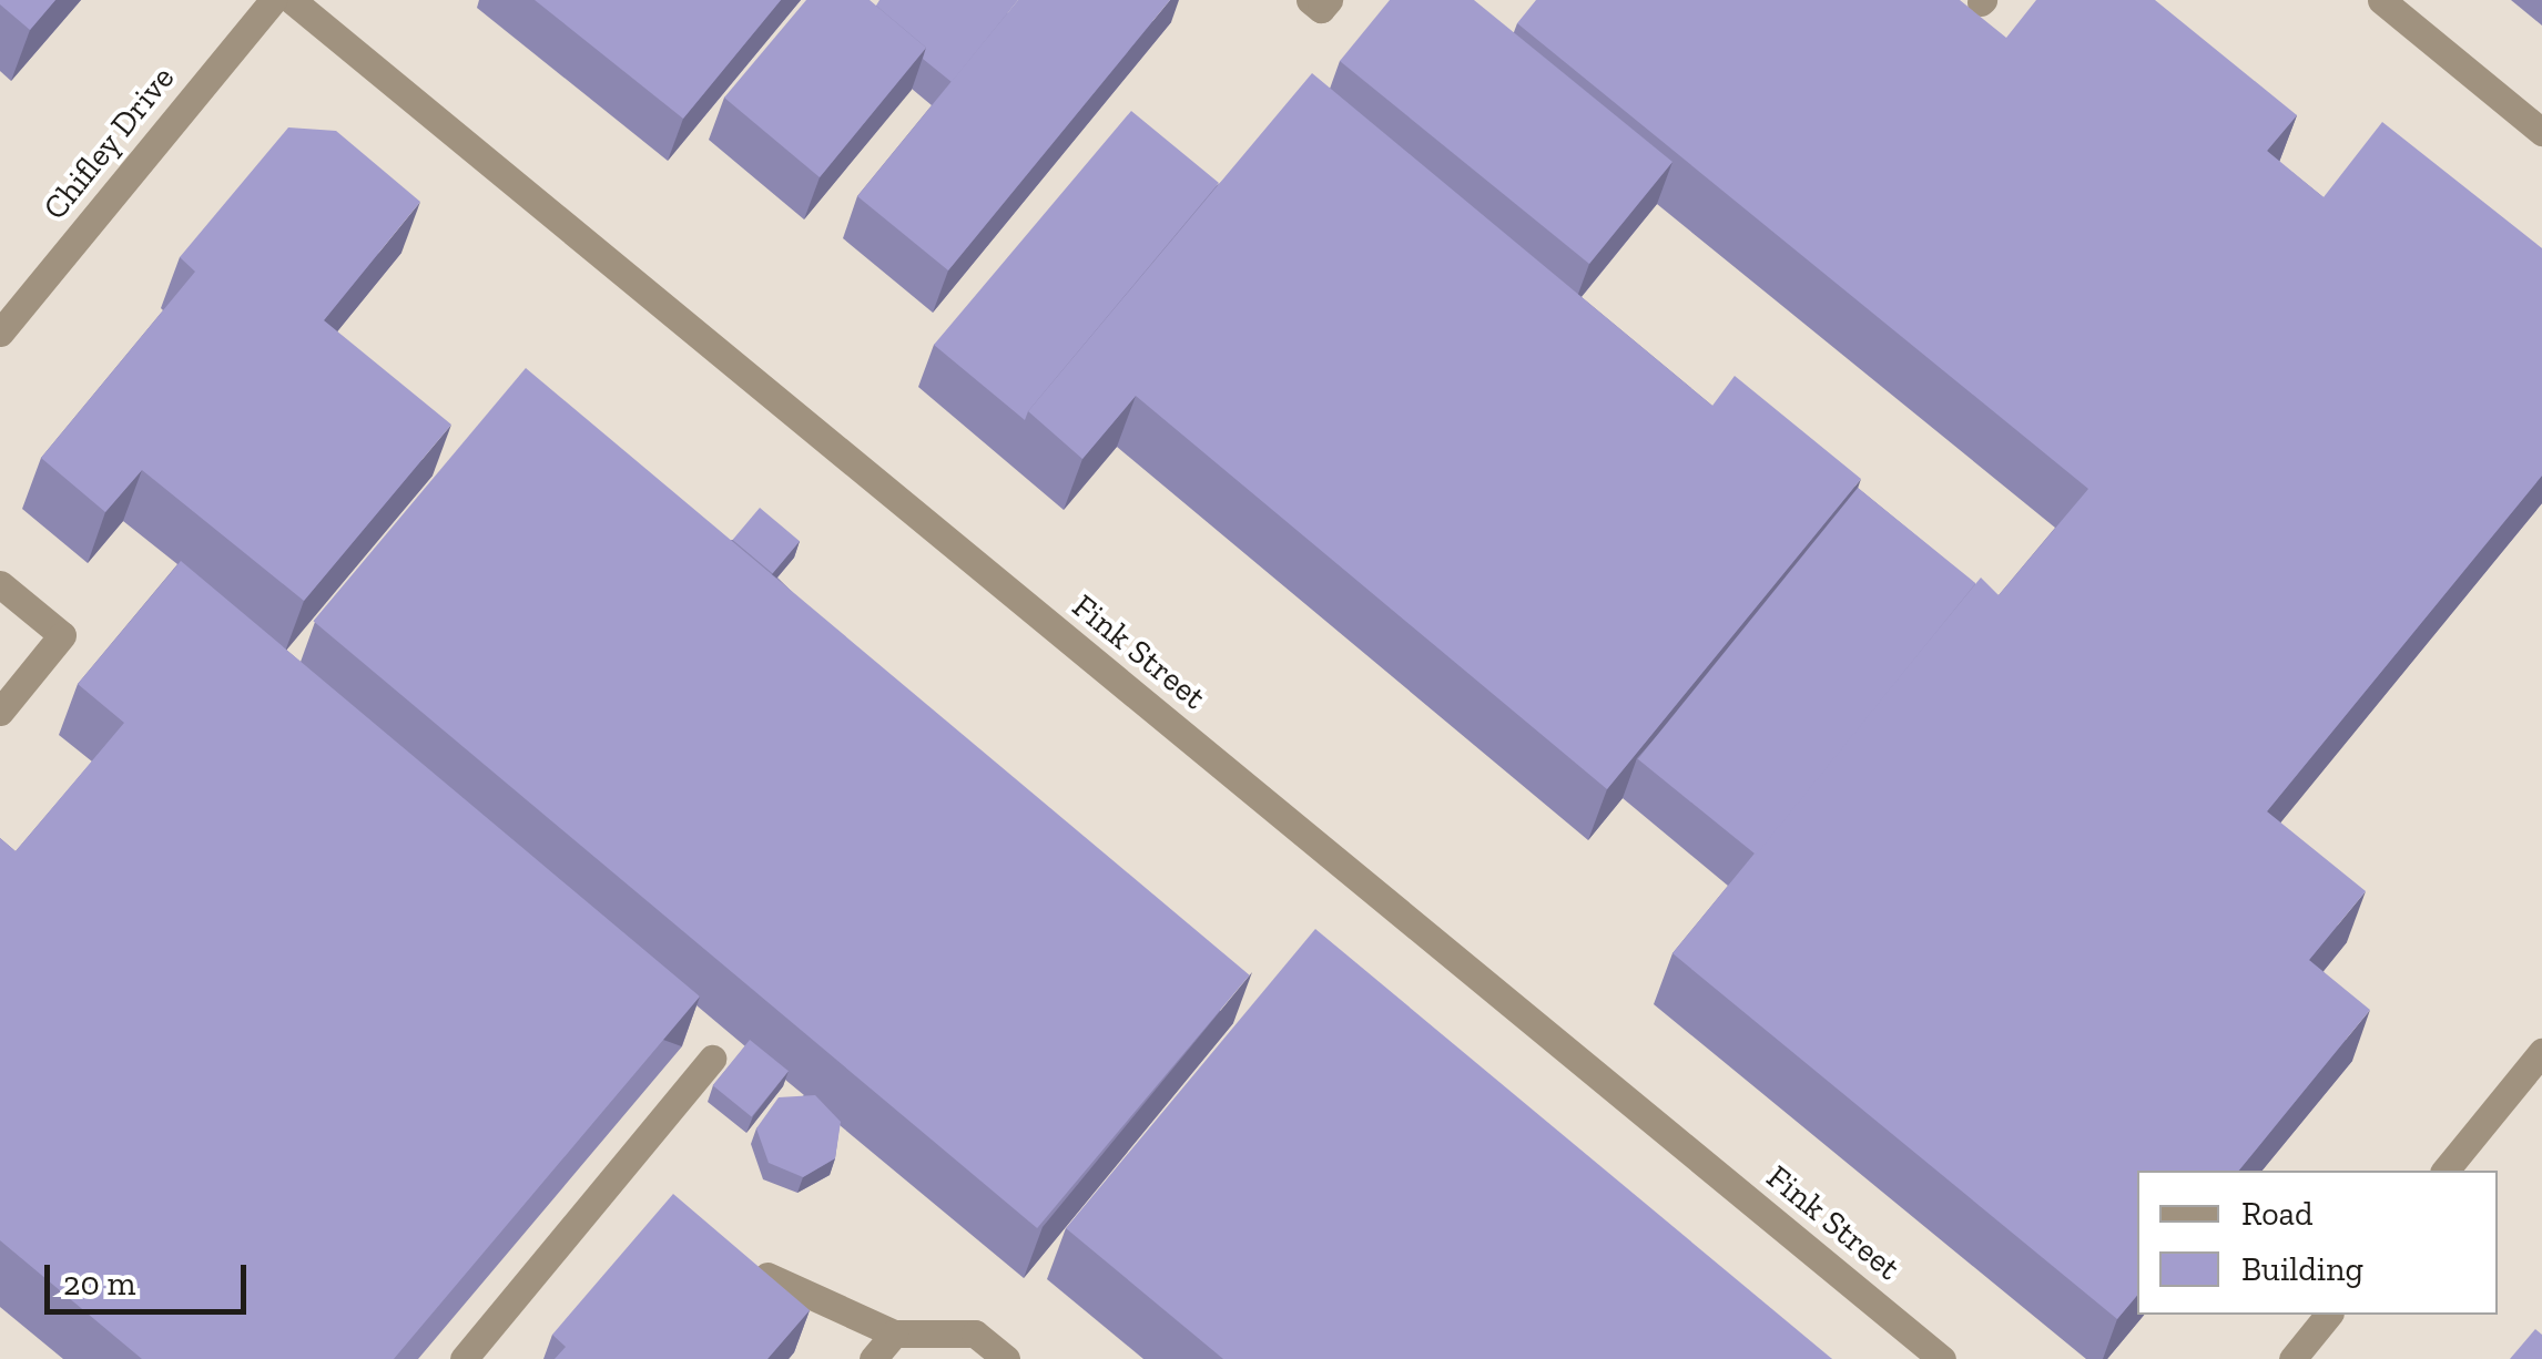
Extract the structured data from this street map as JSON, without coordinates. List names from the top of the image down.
{
  "streets": {
    "street": ["Chifley Drive", "Fink Street"]
  },
  "legend": ["Road", "Building"],
  "scale_bar": "20 m"
}
